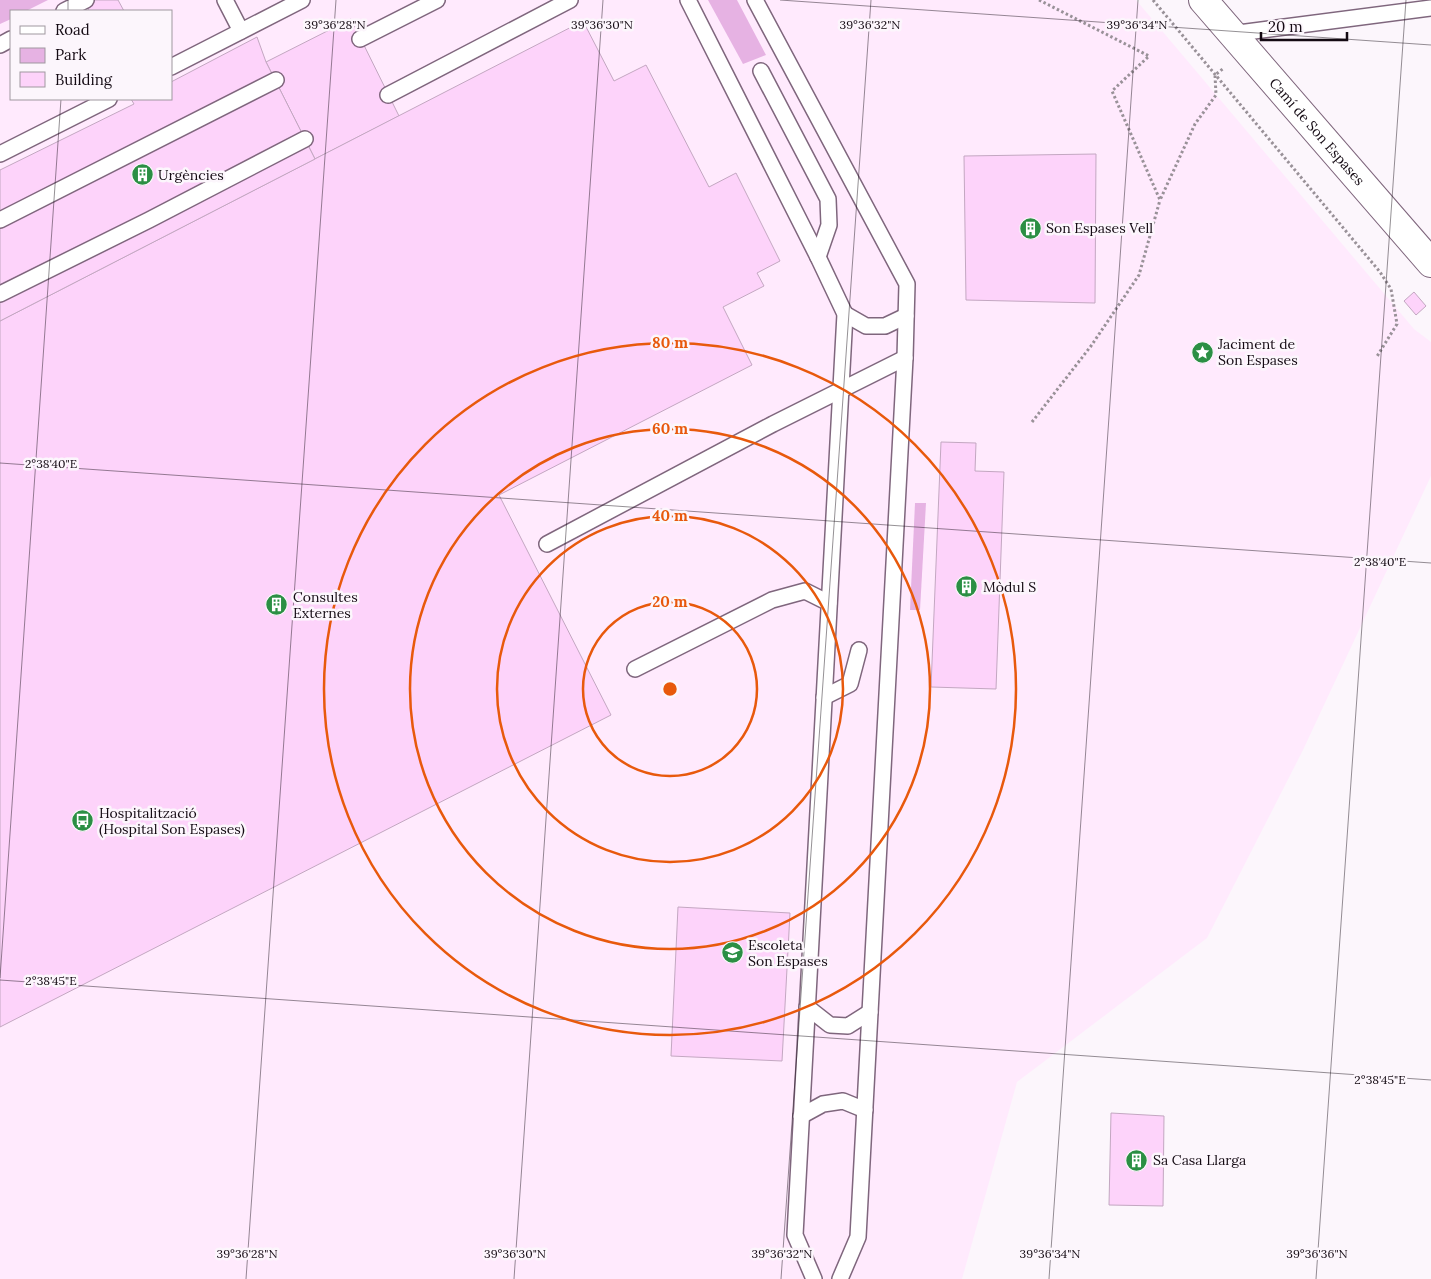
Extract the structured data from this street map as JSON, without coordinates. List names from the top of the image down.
{
  "streets": {
    "street": ["Camí de Son Espases"]
  },
  "places": {
    "building": [
      "Urgències",
      "Son Espases Vell",
      "Mòdul S",
      "Consultes Externes",
      "Sa Casa Llarga"
    ],
    "place": ["Jaciment de Son Espases"],
    "bus stop": ["Hospitalització (Hospital Son Espases)"],
    "school or university": ["Escoleta Son Espases"]
  },
  "legend": ["Road", "Park", "Building"],
  "scale_bar": "20 m",
  "coordinates": [
    "39°36'28\"N",
    "39°36'30\"N",
    "39°36'32\"N",
    "39°36'34\"N",
    "2°38'40\"E",
    "2°38'45\"E",
    "39°36'36\"N"
  ],
  "rings": [
    "80 m",
    "60 m",
    "40 m",
    "20 m"
  ]
}
